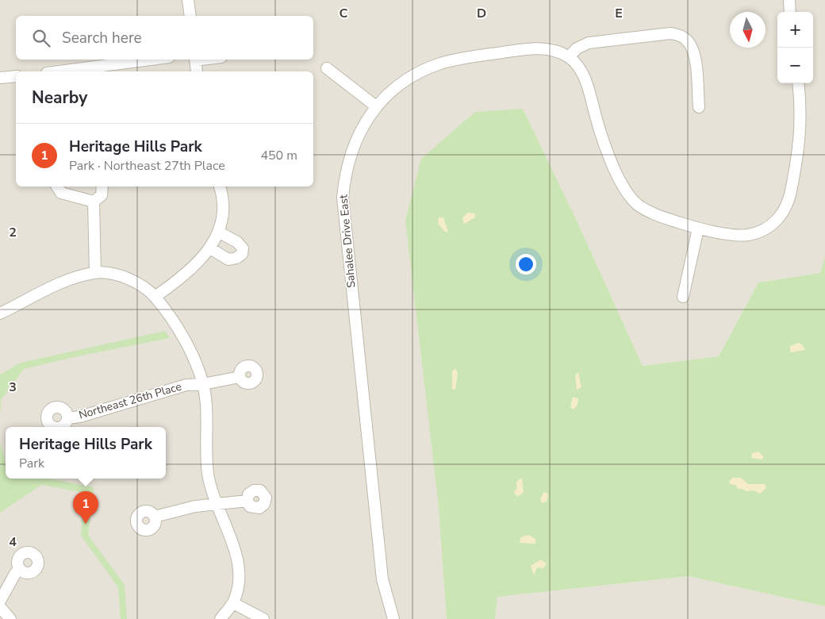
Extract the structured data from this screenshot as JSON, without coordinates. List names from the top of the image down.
{
  "streets": {
    "street": ["Sahalee Drive East", "Northeast 26th Place"]
  },
  "north": "bottom",
  "page": {
    "map_buttons": ["+", "−"],
    "search": "Search here",
    "heading": "Nearby",
    "list": [
      {
        "mark": "1",
        "name": "Heritage Hills Park",
        "note": "Park · Northeast 27th Place",
        "value": "450 m"
      }
    ],
    "popup": ["Heritage Hills Park", "Park"],
    "pins": "1"
  },
  "grid": {
    "columns": ["C", "D", "E"],
    "rows": ["2", "3", "4"]
  }
}
